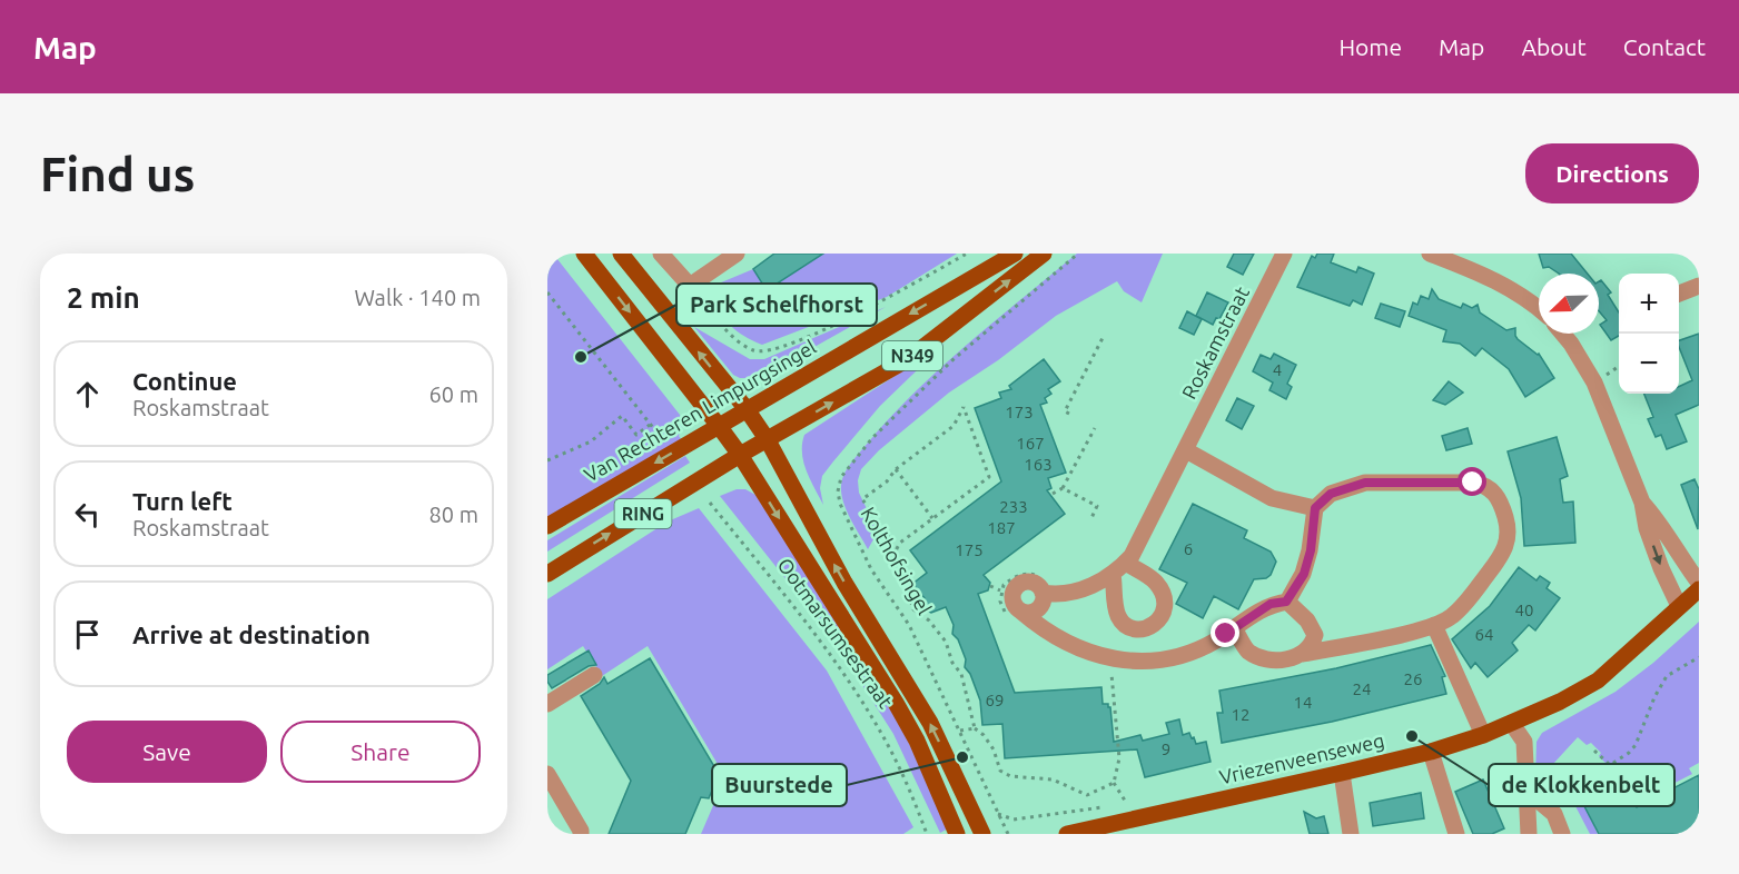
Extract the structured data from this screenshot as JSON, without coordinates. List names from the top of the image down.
{
  "streets": {
    "main road": [
      "N349",
      "Van Rechteren Limpurgsingel",
      "RING",
      "Vriezenveenseweg"
    ],
    "street": ["Roskamstraat"],
    "path": ["Kolthofsingel", "Ootmarsumsestraat"]
  },
  "crossings": [
    ["N349", "RING"]
  ],
  "places": ["Park Schelfhorst", "de Klokkenbelt", "Buurstede"],
  "house_numbers": [
    "4",
    "173",
    "167",
    "163",
    "233",
    "187",
    "6",
    "175",
    "40",
    "64",
    "26",
    "24",
    "69",
    "14",
    "12",
    "9"
  ],
  "north": "bottom left",
  "page": {
    "header": "Map",
    "nav": [
      "Home",
      "Map",
      "About",
      "Contact"
    ],
    "buttons": [
      "Directions",
      ["Save", "Share"]
    ],
    "title": "Find us",
    "heading": ["2 min", "Walk · 140 m"],
    "map_buttons": ["+", "−"],
    "list": [
      ["Continue", "Roskamstraat", "60 m"],
      ["Turn left", "Roskamstraat", "80 m"],
      "Arrive at destination"
    ]
  }
}
